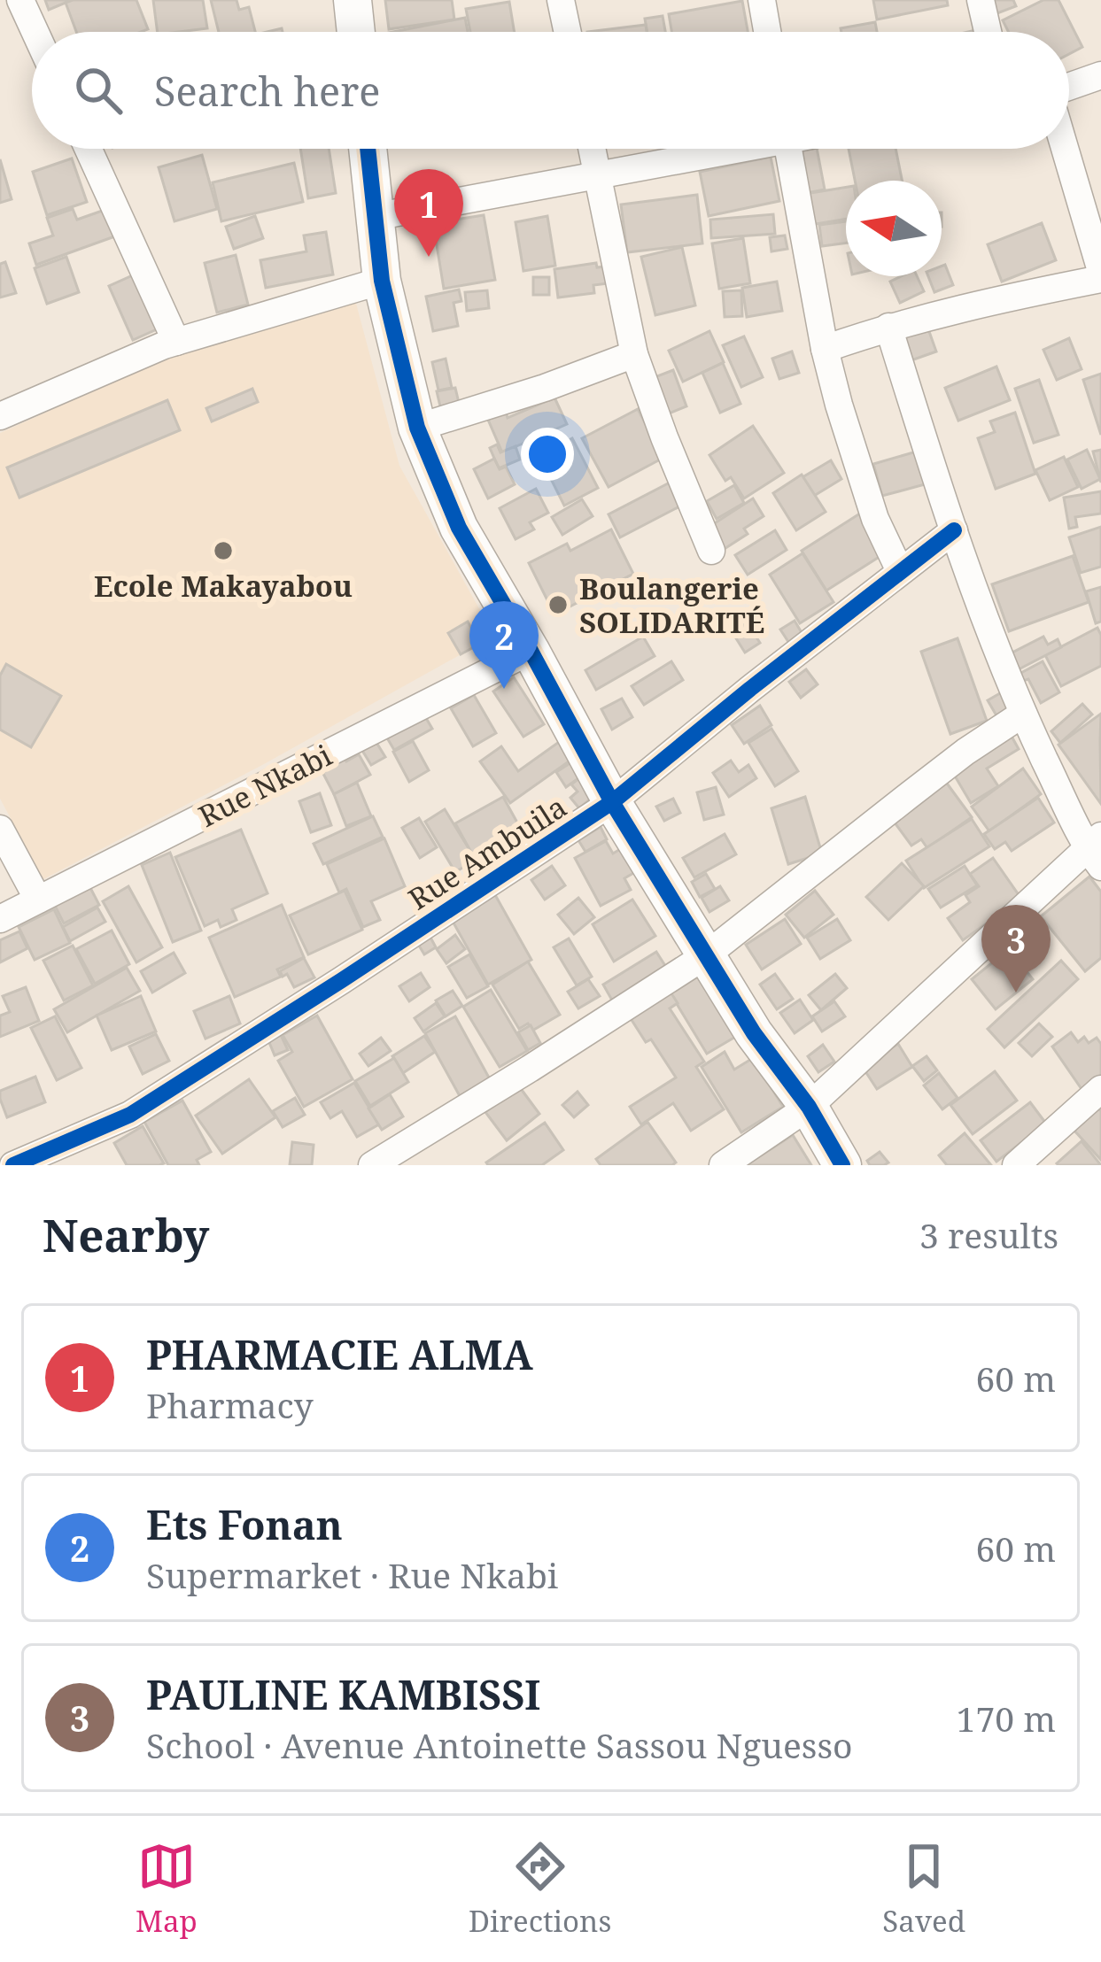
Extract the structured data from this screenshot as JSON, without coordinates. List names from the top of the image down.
{
  "streets": {
    "street": ["Rue Nkabi", "Rue Ambuila"]
  },
  "places": ["Ecole Makayabou", "Boulangerie SOLIDARITÉ"],
  "north": "left",
  "page": {
    "search": "Search here",
    "pins": ["1", "2", "3"],
    "heading": ["Nearby", "3 results"],
    "list": [
      {
        "mark": "1",
        "name": "PHARMACIE ALMA",
        "note": "Pharmacy",
        "value": "60 m"
      },
      {
        "mark": "2",
        "name": "Ets Fonan",
        "note": "Supermarket · Rue Nkabi",
        "value": "60 m"
      },
      {
        "mark": "3",
        "name": "PAULINE KAMBISSI",
        "note": "School · Avenue Antoinette Sassou Nguesso",
        "value": "170 m"
      }
    ],
    "nav": ["Map", "Directions", "Saved"]
  }
}
